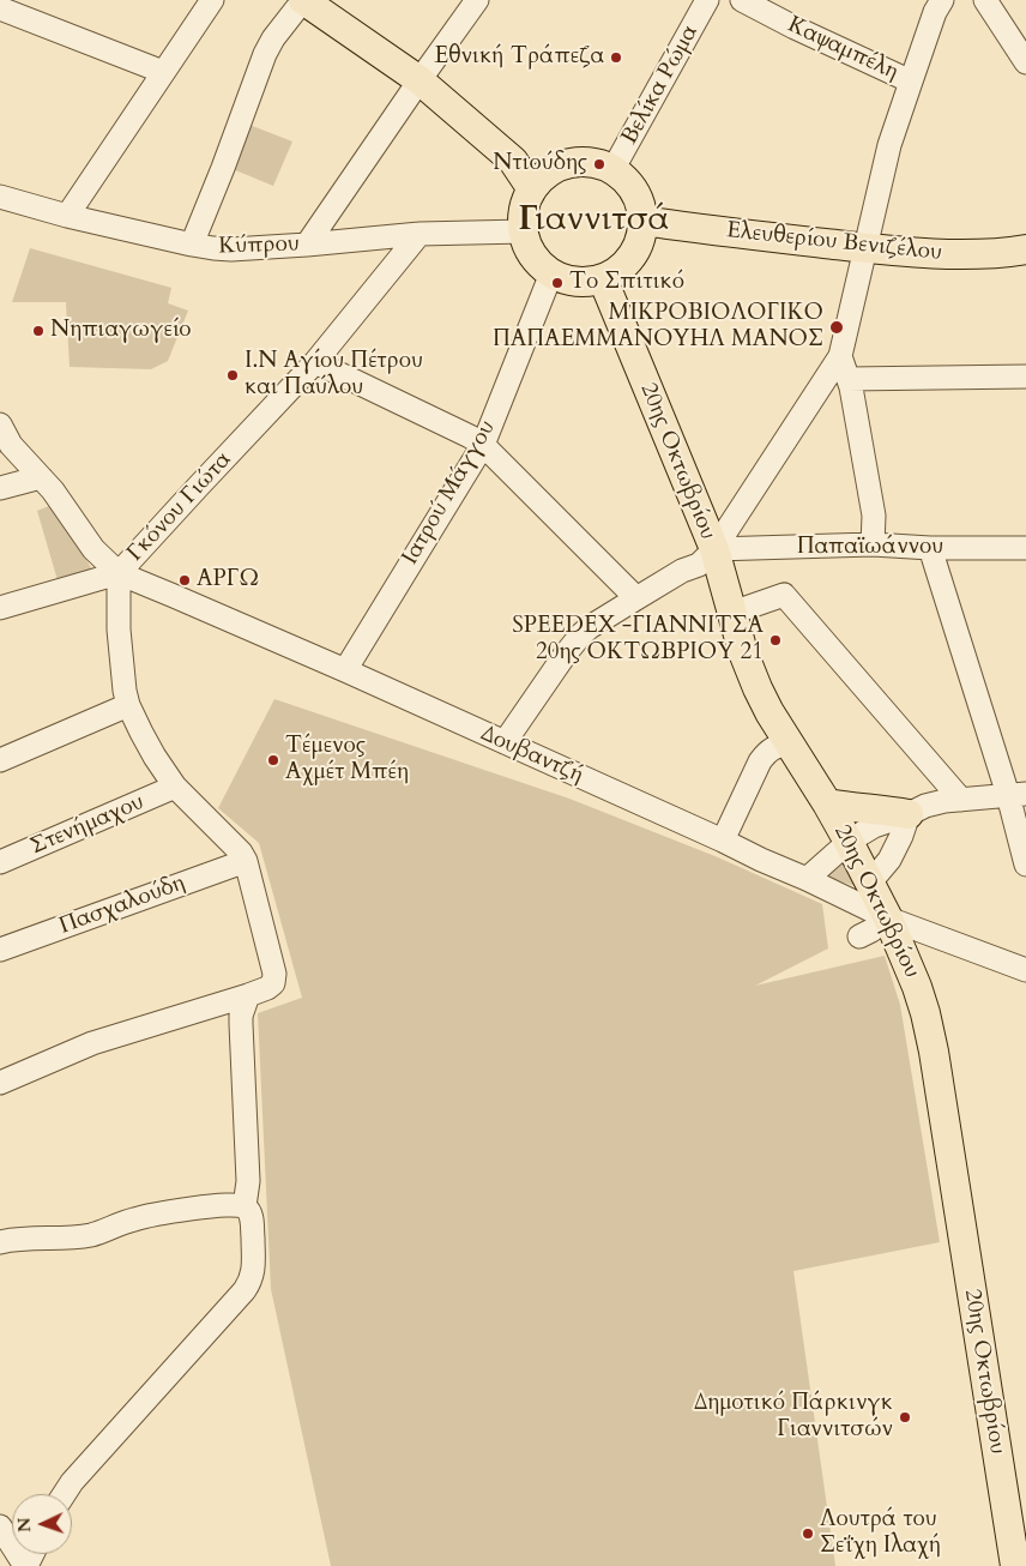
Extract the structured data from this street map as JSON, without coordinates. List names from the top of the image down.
{
  "streets": {
    "main road": ["Ελευθερίου Βενιζέλου", "20ης Οκτωβρίου"],
    "street": [
      "Καψαμπέλη",
      "Βελίκα Ρώμα",
      "Κύπρου",
      "Ιατρού Μάγγου",
      "Γκόνου Γιώτα",
      "Παπαϊωάννου",
      "Δουβαντζή",
      "Στενήμαχου",
      "Πασχαλούδη"
    ]
  },
  "crossings": [
    ["Βελίκα Ρώμα", "Ελευθερίου Βενιζέλου"],
    ["Βελίκα Ρώμα", "Κύπρου"],
    ["Βελίκα Ρώμα", "20ης Οκτωβρίου"],
    ["Βελίκα Ρώμα", "Ιατρού Μάγγου"],
    ["Ελευθερίου Βενιζέλου", "Κύπρου"],
    ["Ελευθερίου Βενιζέλου", "20ης Οκτωβρίου"],
    ["Ελευθερίου Βενιζέλου", "Ιατρού Μάγγου"],
    ["Κύπρου", "20ης Οκτωβρίου"],
    ["Κύπρου", "Ιατρού Μάγγου"],
    ["Κύπρου", "Γκόνου Γιώτα"],
    ["20ης Οκτωβρίου", "Ιατρού Μάγγου"],
    ["20ης Οκτωβρίου", "Παπαϊωάννου"],
    ["20ης Οκτωβρίου", "Δουβαντζή"],
    ["Ιατρού Μάγγου", "Δουβαντζή"],
    ["Γκόνου Γιώτα", "Δουβαντζή"],
    ["Γκόνου Γιώτα", "Στενήμαχου"],
    ["Γκόνου Γιώτα", "Πασχαλούδη"]
  ],
  "districts": ["Γιαννιτσά"],
  "places": [
    "Εθνική Τράπεζα",
    "Ντιούδης",
    "Το Σπιτικό",
    "ΜΙΚΡΟΒΙΟΛΟΓΙΚΟ ΠΑΠΑΕΜΜΑΝΟΥΗΛ ΜΑΝΟΣ",
    "Νηπιαγωγείο",
    "Ι.Ν Αγίου Πέτρου και Παύλου",
    "ΑΡΓΩ",
    "SPEEDEX -ΓΙΑΝΝΙΤΣΑ 20ης ΟΚΤΩΒΡΙΟΥ 21",
    "Τέμενος Αχμέτ Μπέη",
    "Δημοτικό Πάρκινγκ Γιαννιτσών",
    "Λουτρά του Σεΐχη Ιλαχή"
  ],
  "north": "left"
}
